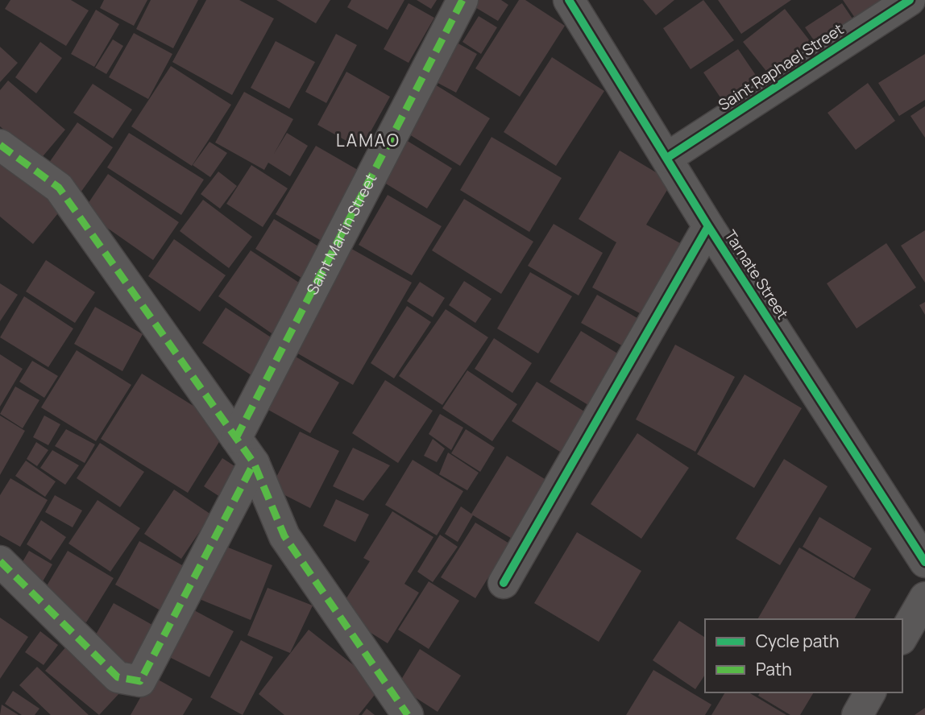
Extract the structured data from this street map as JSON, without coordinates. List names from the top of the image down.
{
  "streets": {
    "street": ["Saint Raphael Street", "Saint Martin Street", "Tarnate Street"]
  },
  "crossings": [
    ["Saint Raphael Street", "Tarnate Street"]
  ],
  "districts": ["LAMAO"],
  "legend": ["Cycle path", "Path"]
}
